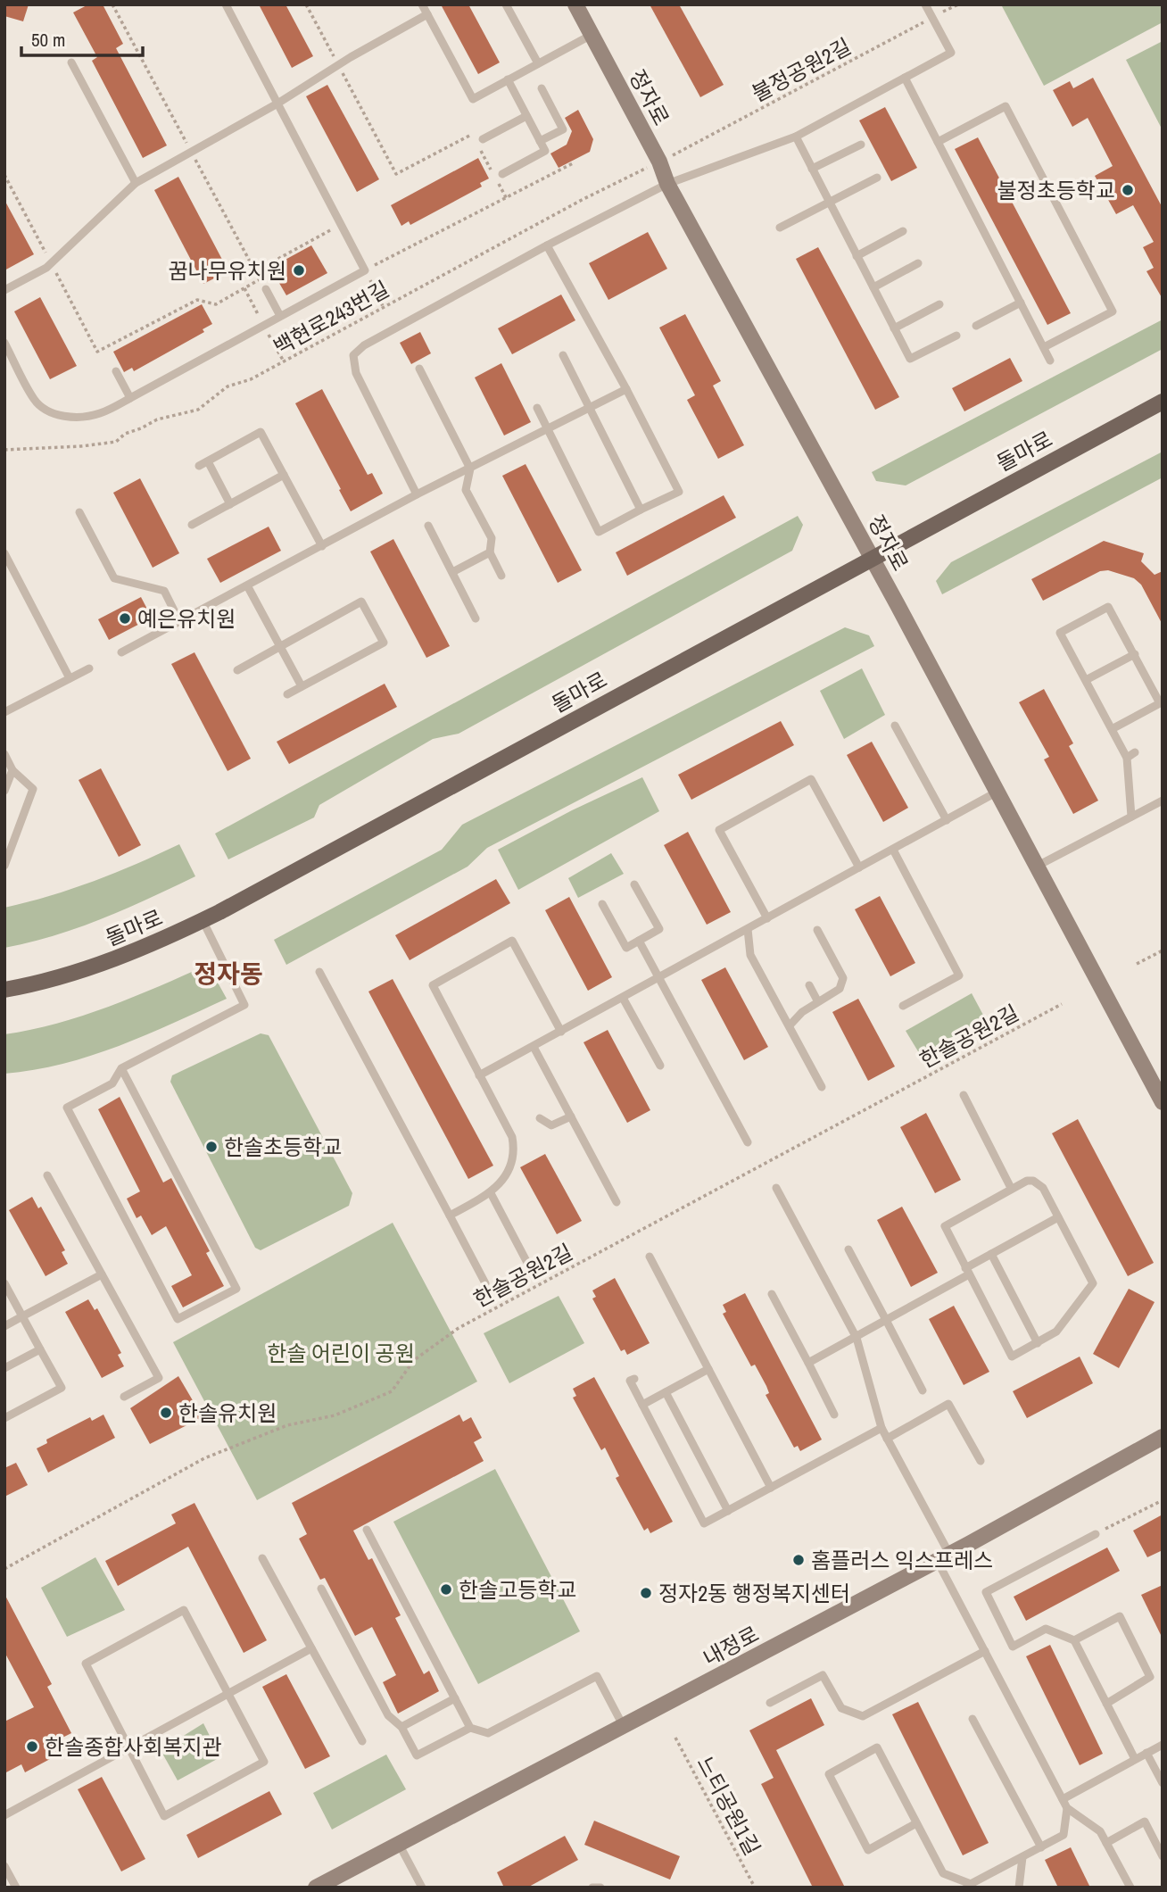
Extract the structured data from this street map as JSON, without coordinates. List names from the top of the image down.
{
  "streets": {
    "main road": ["돌마로"],
    "street": ["정자로", "내정로"],
    "path": [
      "불정공원2길",
      "백현로243번길",
      "한솔공원2길",
      "느티공원1길"
    ]
  },
  "crossings": [
    ["불정공원2길", "정자로"],
    ["불정공원2길", "백현로243번길"],
    ["정자로", "백현로243번길"],
    ["정자로", "돌마로"]
  ],
  "districts": ["정자동"],
  "parks": ["한솔 어린이 공원"],
  "places": [
    "불정초등학교",
    "꿈나무유치원",
    "예은유치원",
    "한솔초등학교",
    "한솔유치원",
    "홈플러스 익스프레스",
    "한솔고등학교",
    "정자2동 행정복지센터",
    "한솔종합사회복지관"
  ],
  "scale_bar": "50 m"
}
